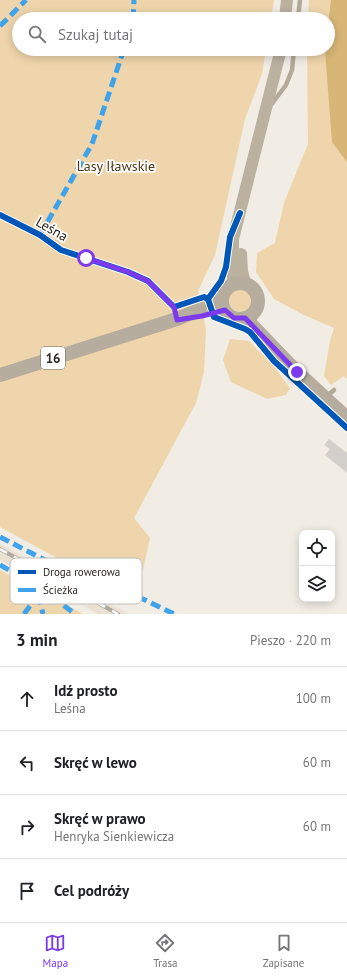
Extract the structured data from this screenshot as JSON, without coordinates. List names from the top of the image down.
{
  "streets": {
    "main road": ["16"],
    "lane": ["Leśna"]
  },
  "crossings": [
    ["Leśna", "16"]
  ],
  "parks": ["Lasy Iławskie"],
  "legend": ["Droga rowerowa", "Ścieżka"],
  "page": {
    "search": "Szukaj tutaj",
    "heading": ["3 min", "Pieszo · 220 m"],
    "list": [
      ["Idź prosto", "Leśna", "100 m"],
      ["Skręć w lewo", "60 m"],
      ["Skręć w prawo", "Henryka Sienkiewicza", "60 m"],
      "Cel podróży"
    ],
    "nav": ["Mapa", "Trasa", "Zapisane"]
  }
}
